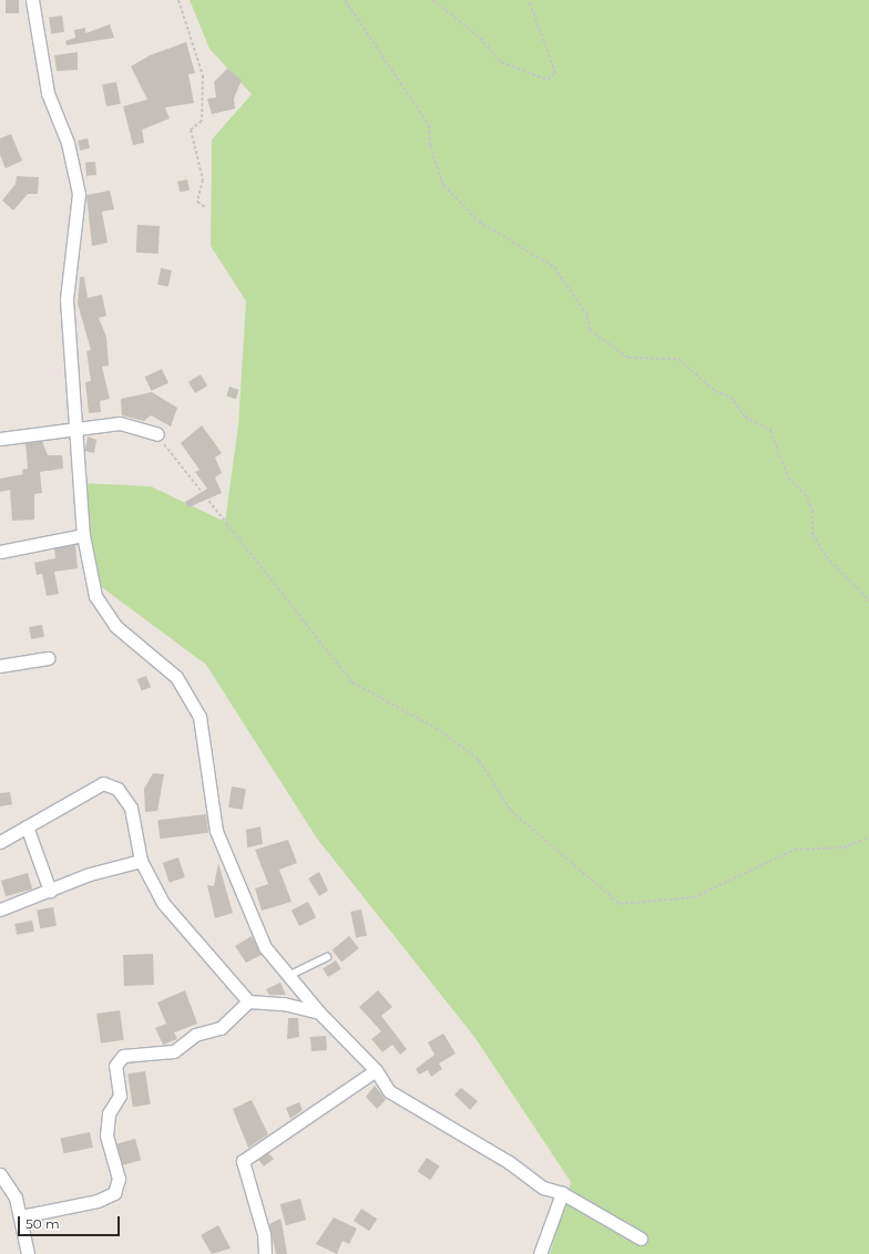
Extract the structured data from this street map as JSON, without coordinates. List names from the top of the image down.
{
  "scale_bar": "50 m"
}
